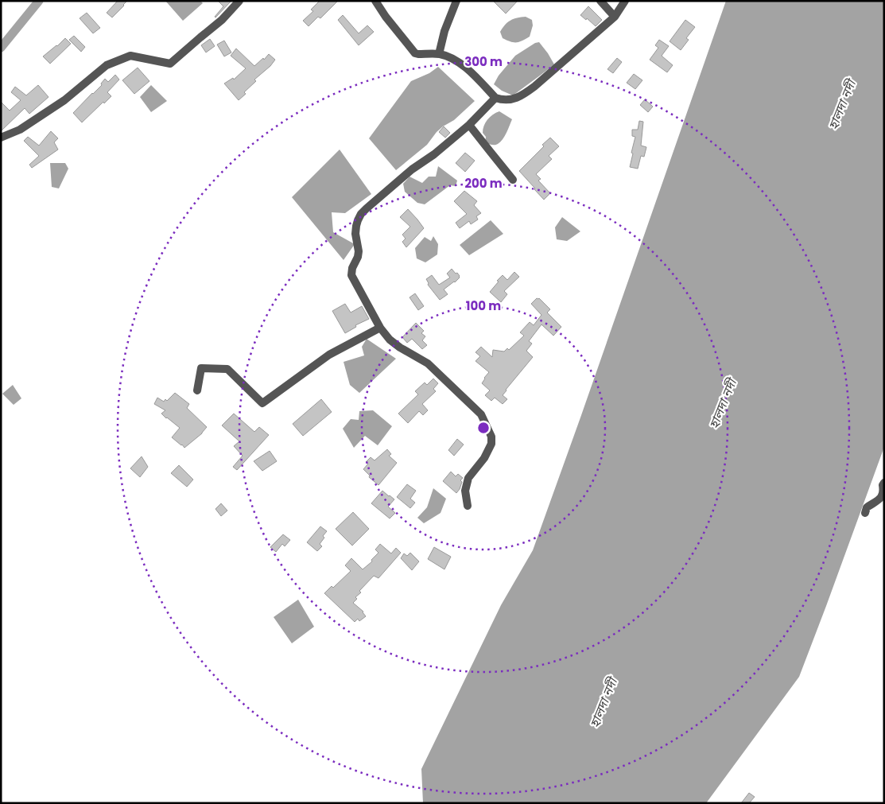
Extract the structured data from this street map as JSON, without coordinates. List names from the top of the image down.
{
  "water": ["হালদা নদী"],
  "rings": ["300 m", "200 m", "100 m"]
}
